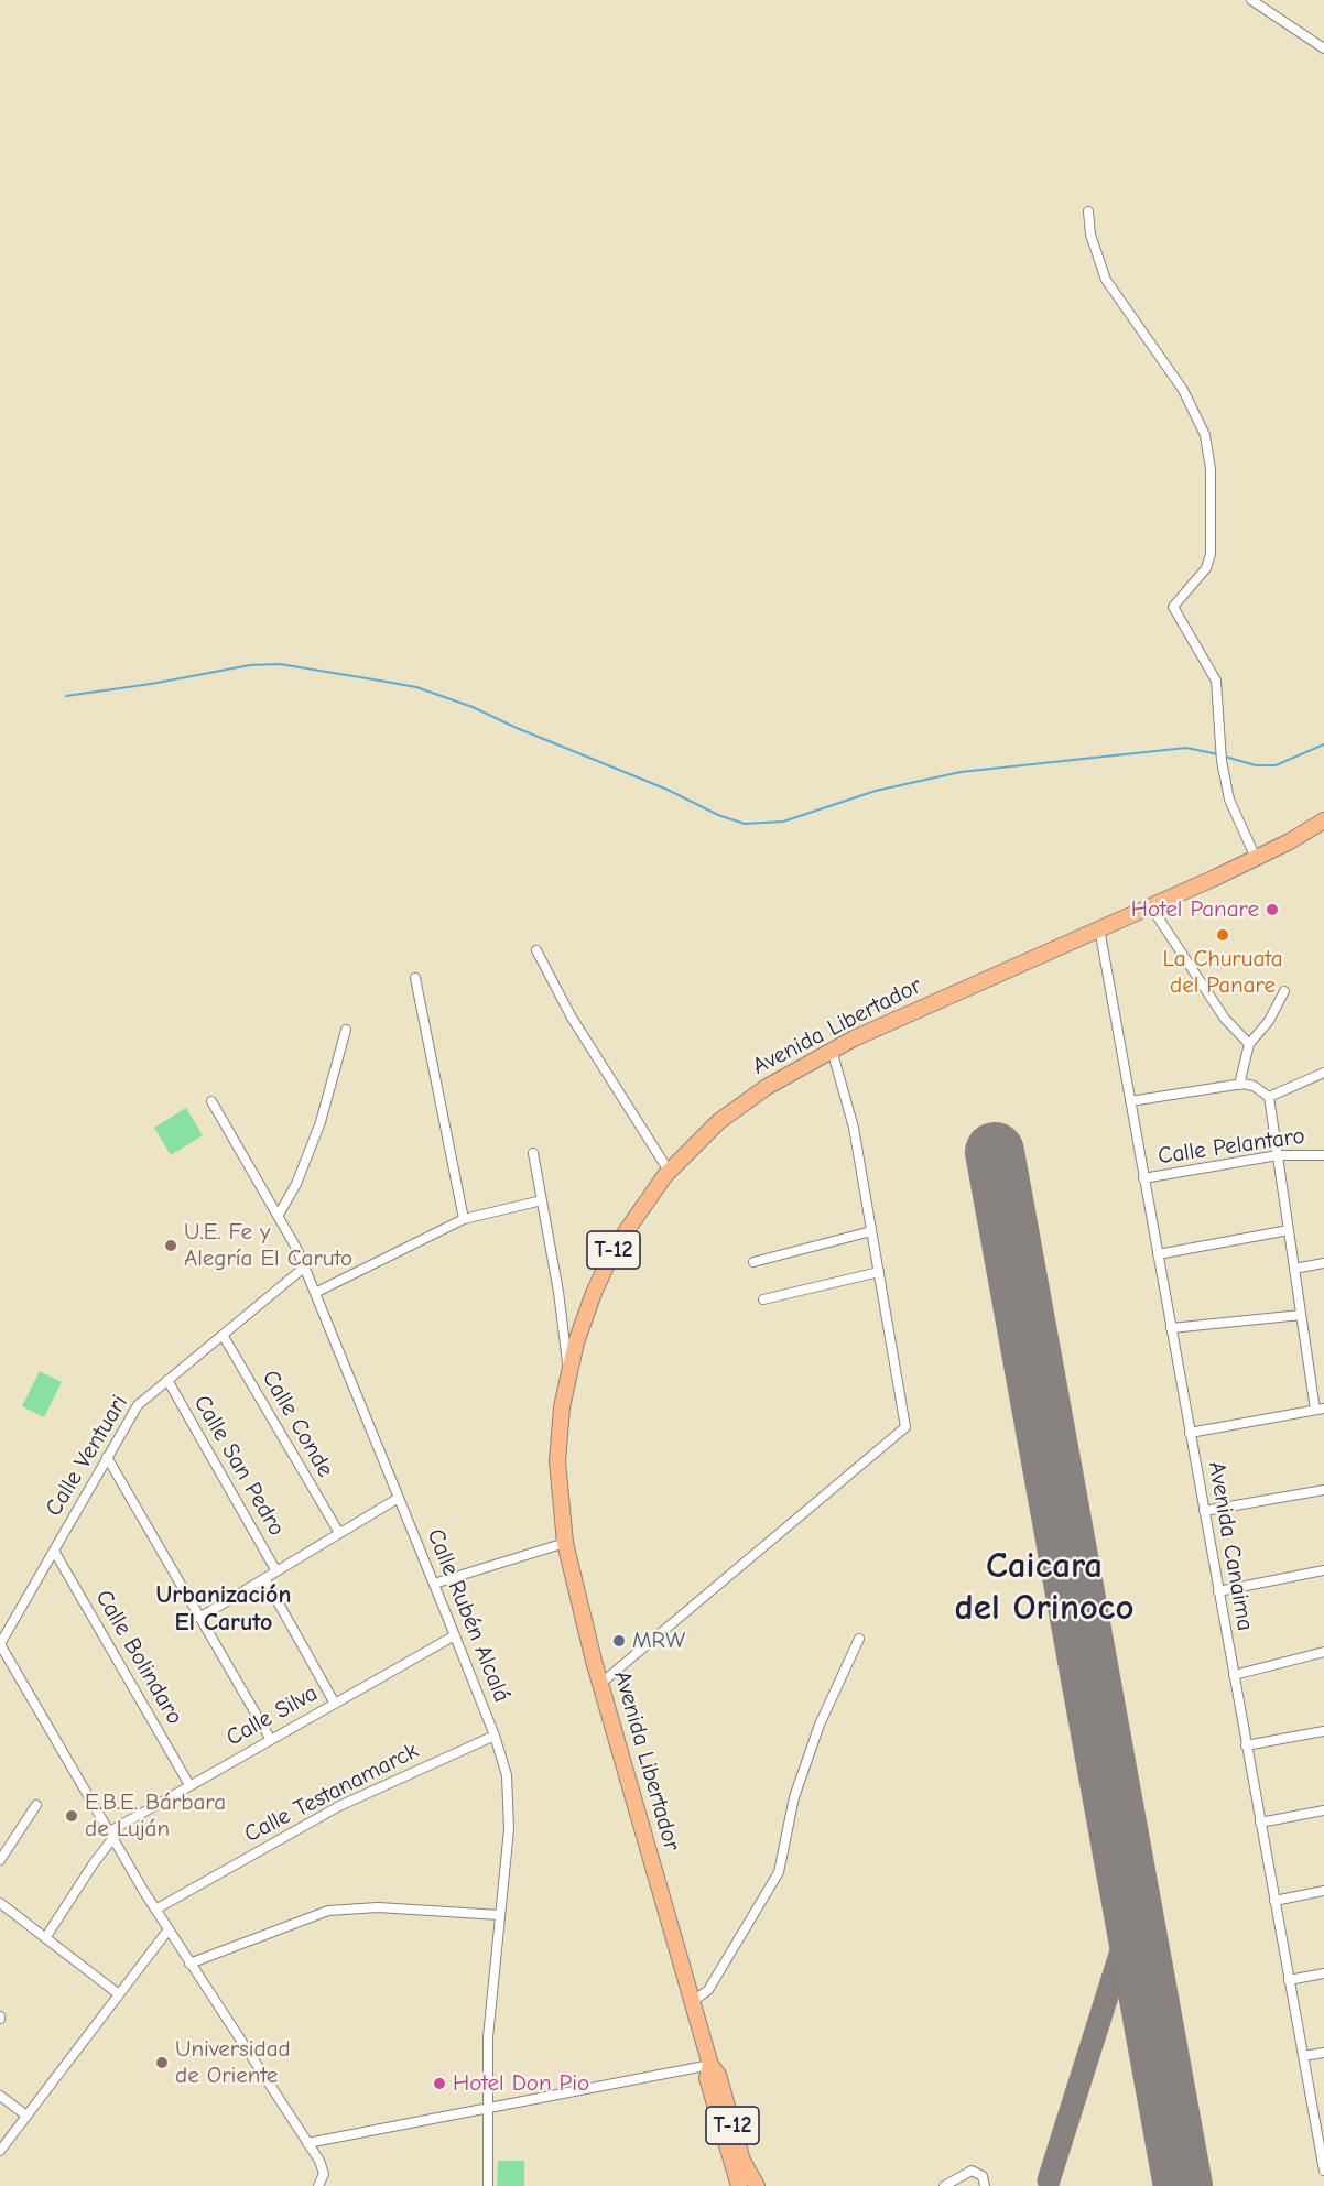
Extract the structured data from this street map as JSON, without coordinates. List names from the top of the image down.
{
  "streets": {
    "highway": ["Avenida Libertador", "T-12"],
    "street": [
      "Calle Pelantaro",
      "Calle Conde",
      "Calle Ventuari",
      "Calle San Pedro",
      "Avenida Canaima",
      "Calle Rubén Alcalá",
      "Calle Bolindaro",
      "Calle Silva",
      "Calle Testanamarck"
    ]
  },
  "crossings": [
    ["Avenida Libertador", "Avenida Canaima"],
    ["Calle Pelantaro", "Avenida Canaima"],
    ["Calle Conde", "Calle Ventuari"],
    ["Calle Ventuari", "Calle San Pedro"],
    ["Calle Ventuari", "Calle Rubén Alcalá"],
    ["Calle Ventuari", "Calle Bolindaro"],
    ["Calle Rubén Alcalá", "Calle Silva"],
    ["Calle Rubén Alcalá", "Calle Testanamarck"],
    ["Calle Bolindaro", "Calle Silva"]
  ],
  "districts": ["Caicara del Orinoco", "Urbanización El Caruto"],
  "places": [
    "Hotel Panare",
    "La Churuata del Panare",
    "U.E. Fe y Alegría El Caruto",
    "MRW",
    "E.B.E. Bárbara de Luján",
    "Universidad de Oriente",
    "Hotel Don Pio"
  ]
}
